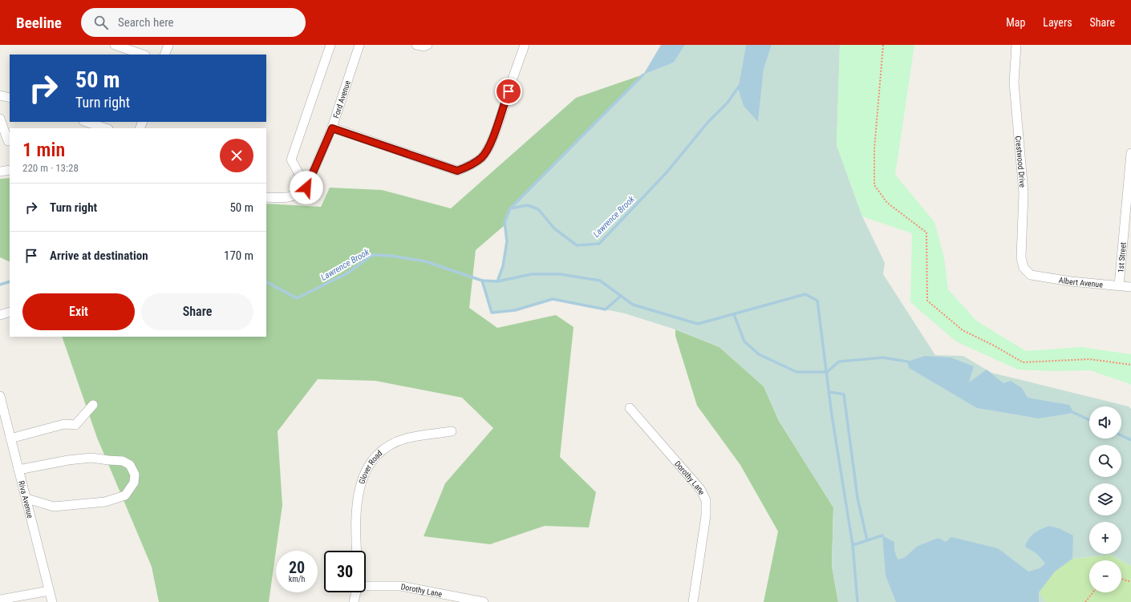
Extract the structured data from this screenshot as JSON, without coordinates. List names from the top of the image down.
{
  "streets": {
    "street": [
      "Ford Avenue",
      "Crestwood Drive",
      "1st Street",
      "Albert Avenue",
      "Glover Road",
      "Dorothy Lane",
      "Riva Avenue"
    ]
  },
  "crossings": [
    ["Crestwood Drive", "Albert Avenue"],
    ["1st Street", "Albert Avenue"]
  ],
  "water": ["Lawrence Brook"],
  "page": {
    "header": "Beeline",
    "search": "Search here",
    "nav": ["Map", "Layers", "Share"],
    "turn": ["50 m", "Turn right"],
    "heading": ["1 min", "220 m · 13:28"],
    "list": [
      {
        "name": "Turn right",
        "value": "50 m"
      },
      {
        "name": "Arrive at destination",
        "value": "170 m"
      }
    ],
    "buttons": ["Exit", "Share"],
    "map_buttons": ["+", "−"],
    "speed": "20 km/h",
    "limit": "30"
  }
}
